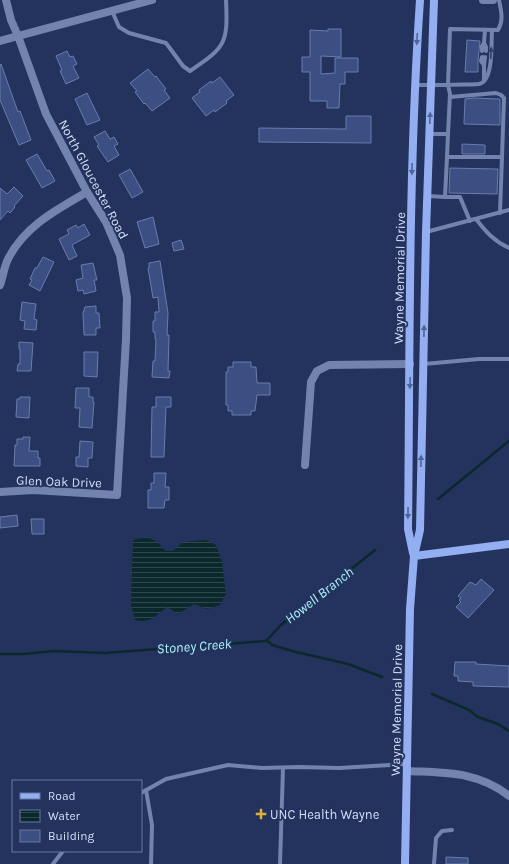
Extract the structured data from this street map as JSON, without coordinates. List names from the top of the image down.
{
  "streets": {
    "main road": ["Wayne Memorial Drive"],
    "street": ["North Gloucester Road", "Glen Oak Drive"]
  },
  "crossings": [
    ["North Gloucester Road", "Glen Oak Drive"]
  ],
  "water": ["Howell Branch", "Stoney Creek"],
  "places": {
    "health": ["UNC Health Wayne"]
  },
  "legend": ["Road", "Water", "Building"]
}
